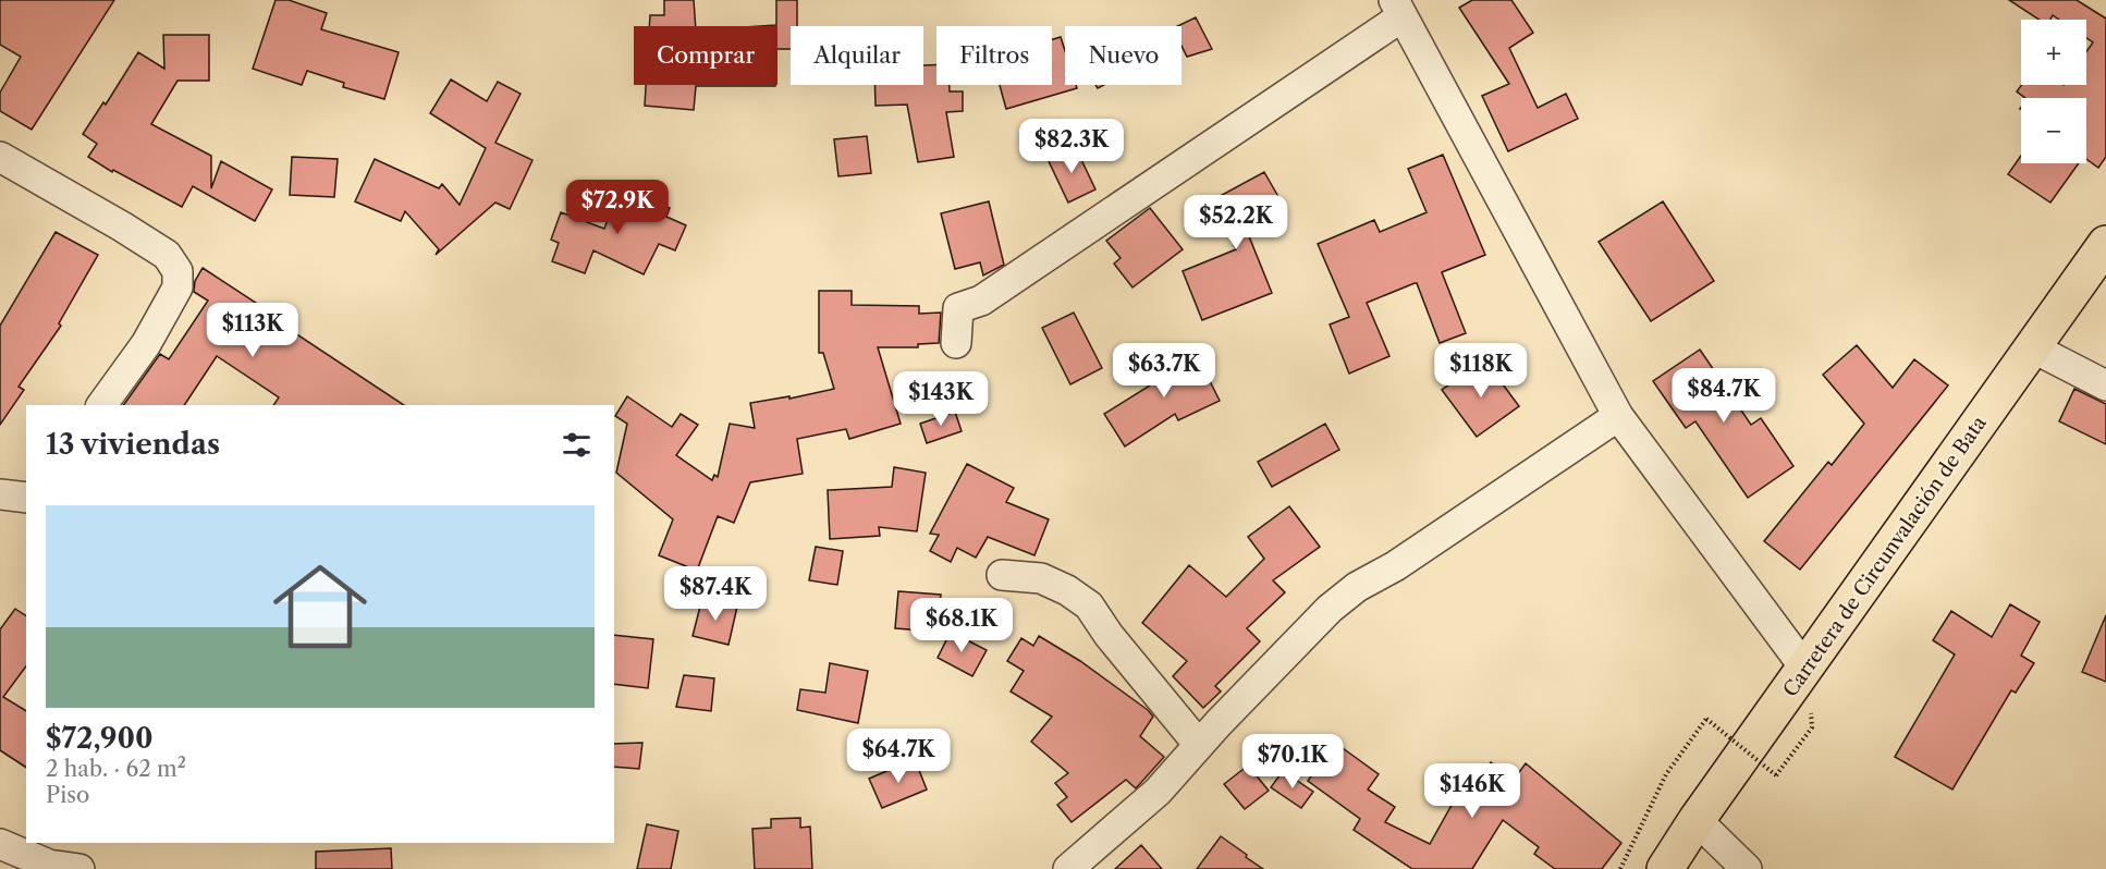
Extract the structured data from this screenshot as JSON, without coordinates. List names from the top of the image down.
{
  "streets": {
    "main road": ["Carretera de Circunvalación de Bata"]
  },
  "page": {
    "map_buttons": ["+", "−"],
    "chip": [
      "Comprar",
      "Alquilar",
      "Filtros",
      "Nuevo"
    ],
    "price": [
      "$82.3K",
      "$72.9K",
      "$52.2K",
      "$113K",
      "$63.7K",
      "$118K",
      "$84.7K",
      "$143K",
      "$87.4K",
      "$68.1K",
      "$64.7K",
      "$70.1K",
      "$146K"
    ],
    "heading": "13 viviendas",
    "list": [
      {
        "name": "$72,900",
        "note": "2 hab. · 62 m² · Piso"
      }
    ]
  }
}
